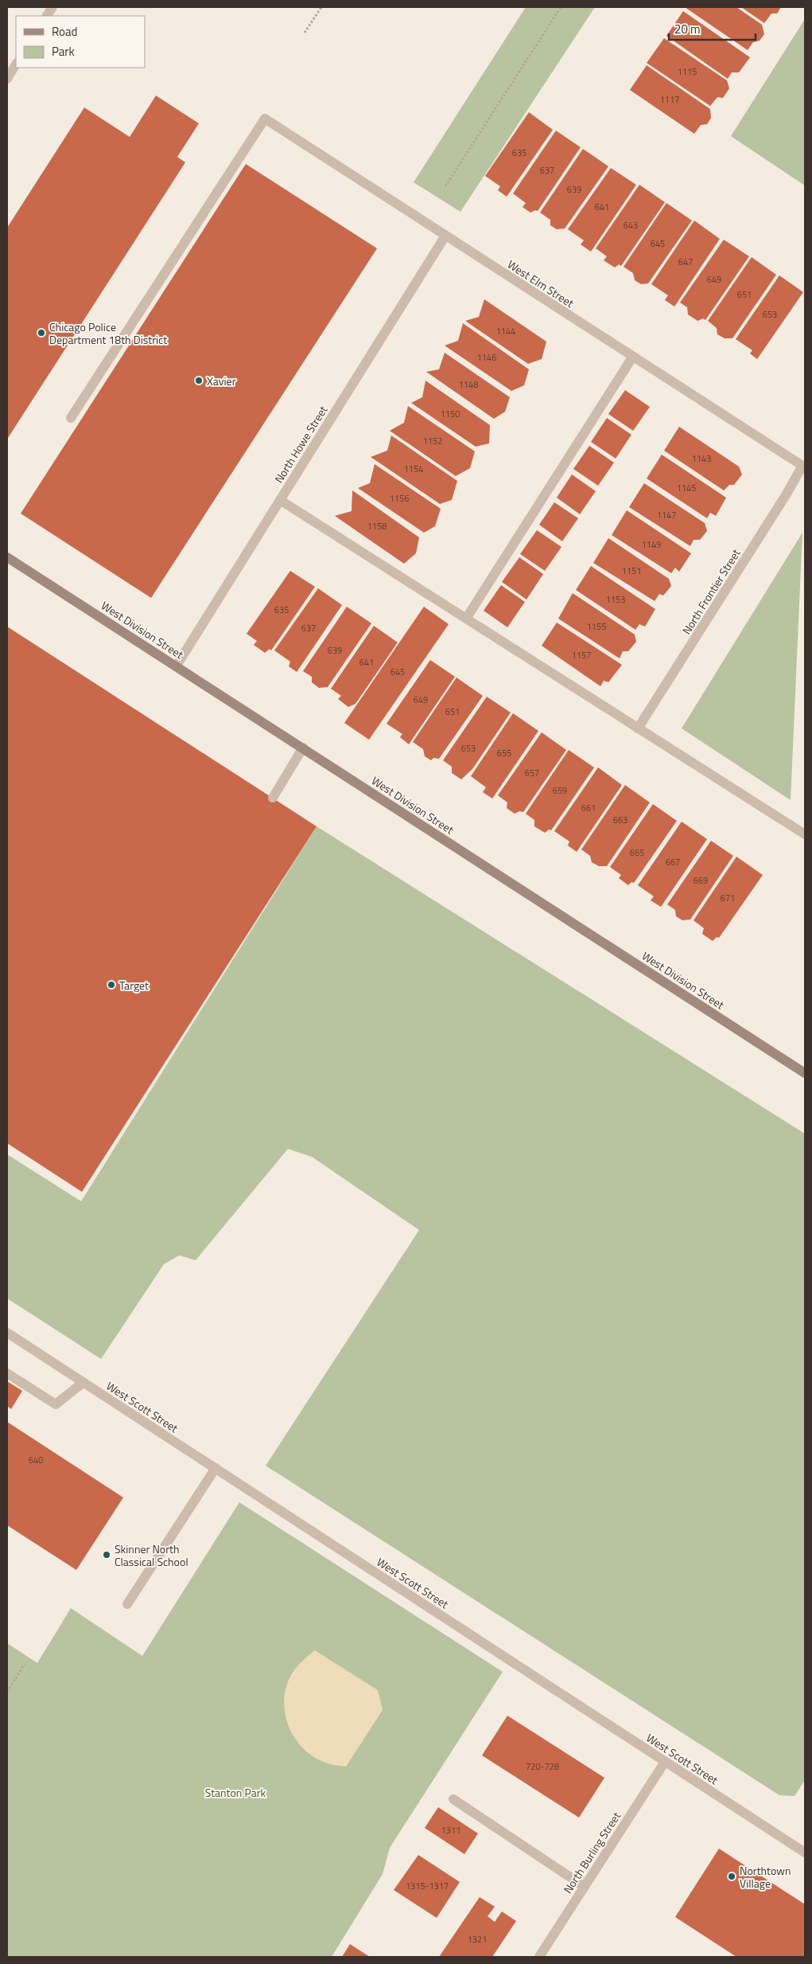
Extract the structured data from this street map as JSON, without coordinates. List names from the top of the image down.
{
  "streets": {
    "main road": ["West Division Street"],
    "street": [
      "West Elm Street",
      "North Howe Street",
      "North Frontier Street",
      "West Scott Street",
      "North Burling Street"
    ]
  },
  "crossings": [
    ["West Elm Street", "North Howe Street"],
    ["West Elm Street", "North Frontier Street"],
    ["North Howe Street", "West Division Street"],
    ["West Scott Street", "North Burling Street"]
  ],
  "parks": ["Stanton Park"],
  "places": [
    "Chicago Police Department 18th District",
    "Xavier",
    "Target",
    "Skinner North Classical School",
    "Northtown Village"
  ],
  "house_numbers": [
    "1115",
    "1117",
    "635",
    "637",
    "639",
    "641",
    "643",
    "645",
    "647",
    "649",
    "651",
    "653",
    "1144",
    "1146",
    "1148",
    "1150",
    "1152",
    "1143",
    "1154",
    "1145",
    "1156",
    "1147",
    "1158",
    "1149",
    "1151",
    "1153",
    "635",
    "1155",
    "637",
    "639",
    "1157",
    "641",
    "645",
    "649",
    "651",
    "653",
    "655",
    "657",
    "659",
    "661",
    "663",
    "665",
    "667",
    "669",
    "671",
    "640",
    "720-728",
    "1311",
    "1315-1317",
    "1321"
  ],
  "legend": ["Road", "Park"],
  "scale_bar": "20 m"
}
